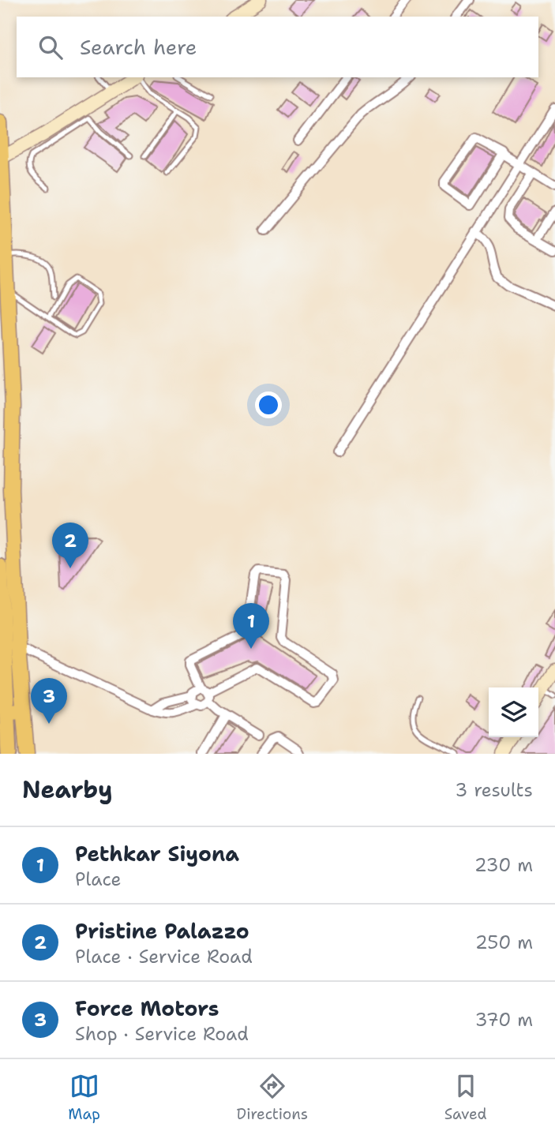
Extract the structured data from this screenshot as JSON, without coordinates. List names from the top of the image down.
{
  "page": {
    "search": "Search here",
    "pins": ["2", "1", "3"],
    "heading": ["Nearby", "3 results"],
    "list": [
      {
        "mark": "1",
        "name": "Pethkar Siyona",
        "note": "Place",
        "value": "230 m"
      },
      {
        "mark": "2",
        "name": "Pristine Palazzo",
        "note": "Place · Service Road",
        "value": "250 m"
      },
      {
        "mark": "3",
        "name": "Force Motors",
        "note": "Shop · Service Road",
        "value": "370 m"
      }
    ],
    "nav": ["Map", "Directions", "Saved"]
  }
}
